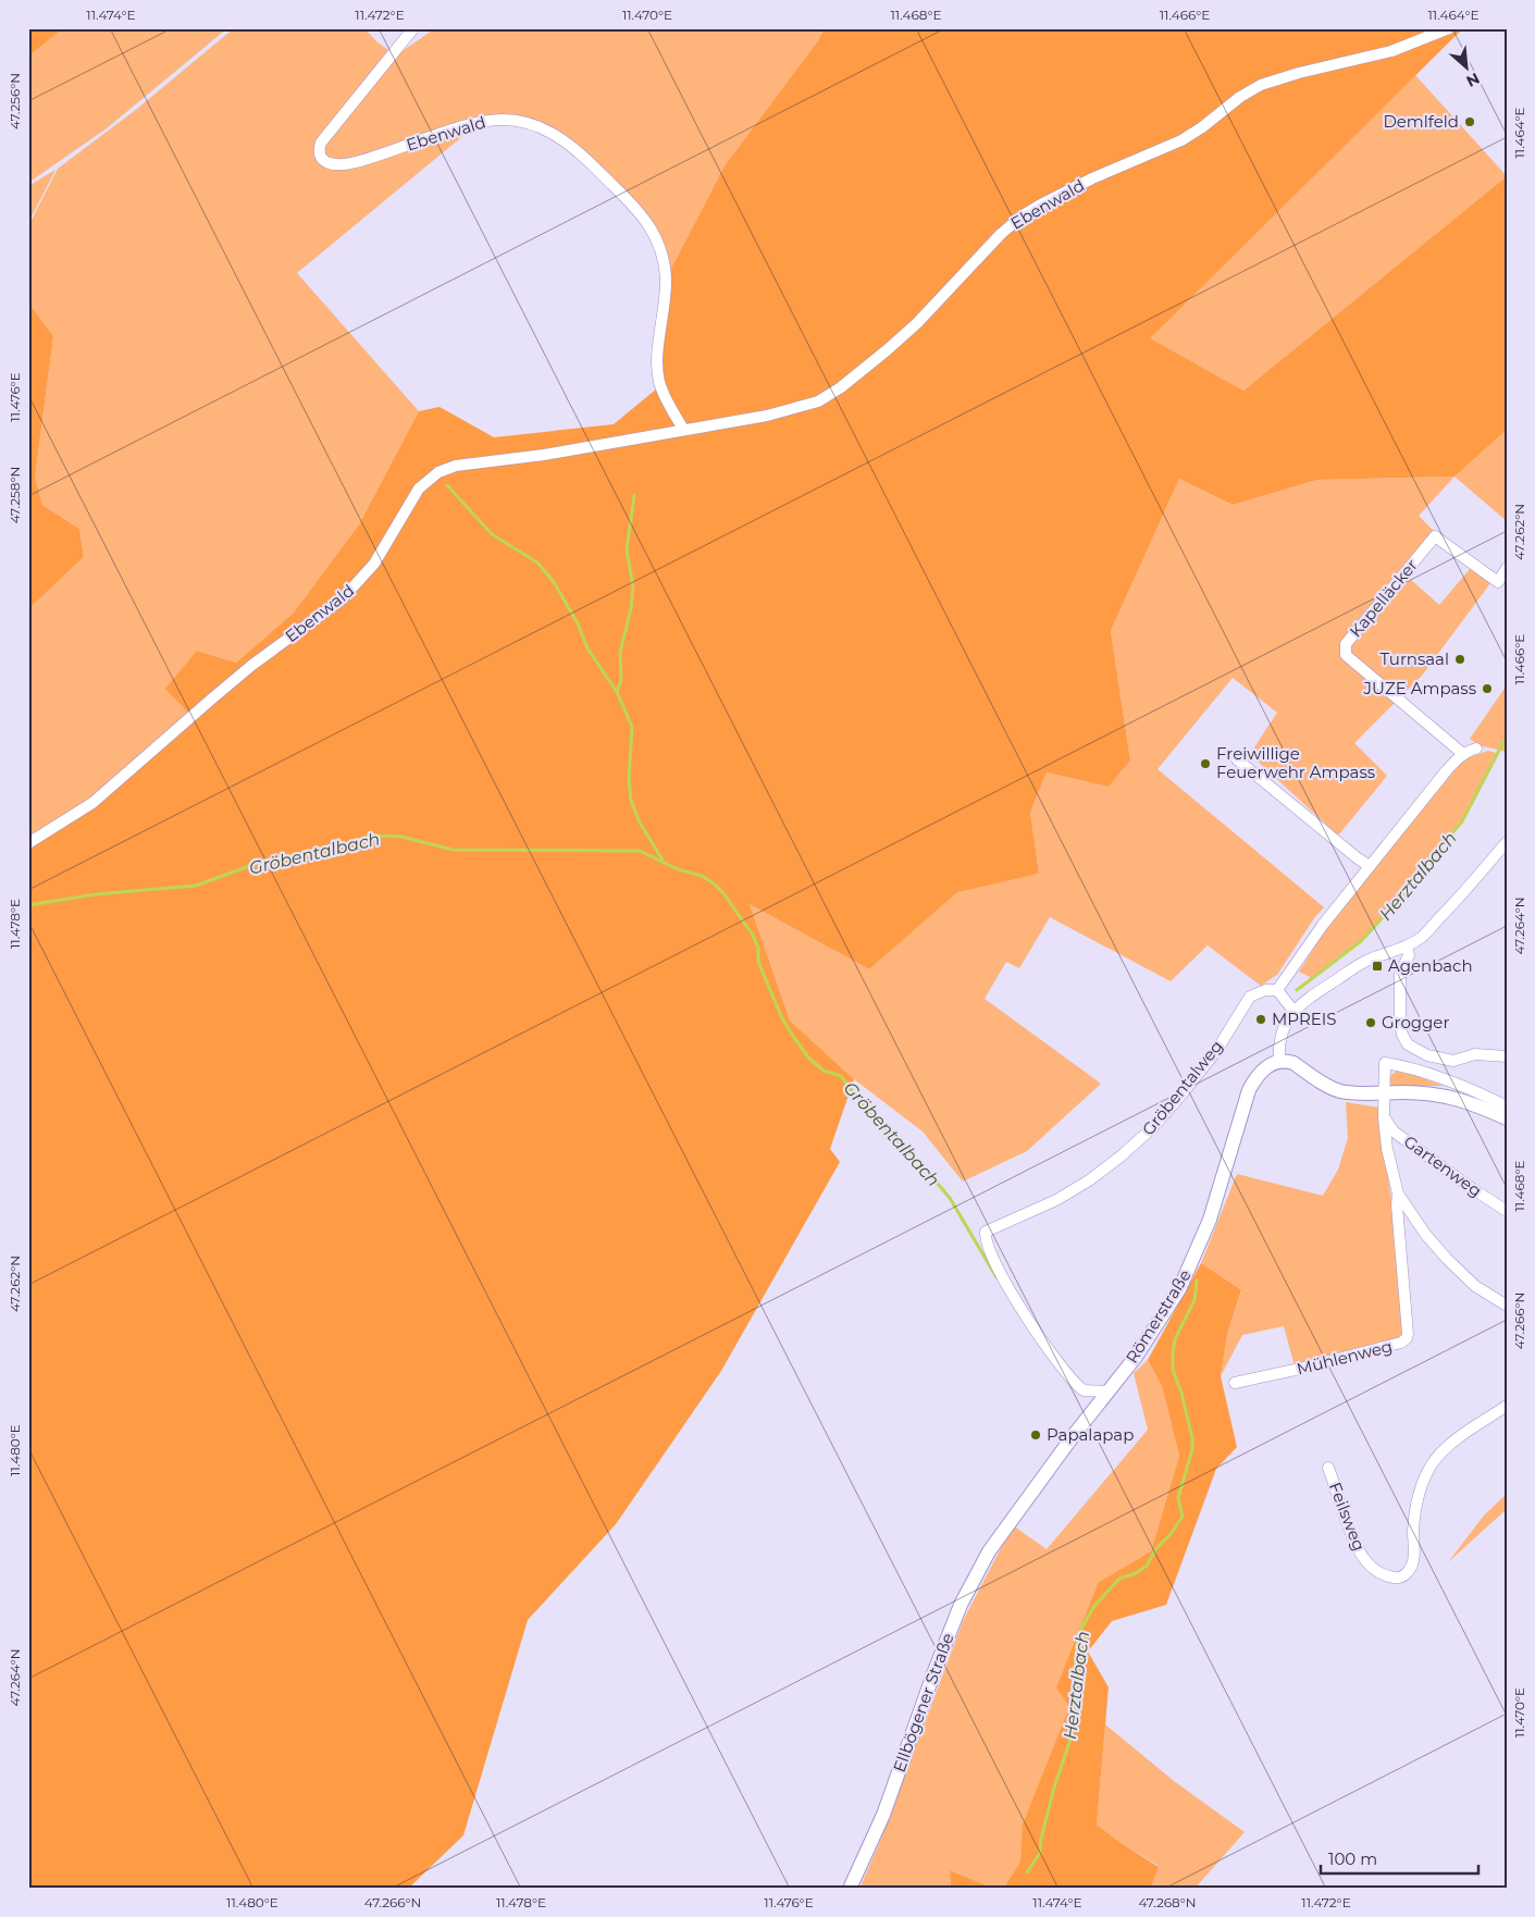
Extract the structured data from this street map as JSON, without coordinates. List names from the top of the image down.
{
  "streets": {
    "main road": ["Römerstraße", "Ellbögener Straße"],
    "street": [
      "Ebenwald",
      "Kapelläcker",
      "Gröbentalweg",
      "Gartenweg",
      "Mühlenweg",
      "Feilsweg"
    ]
  },
  "crossings": [
    ["Gröbentalweg", "Römerstraße"],
    ["Römerstraße", "Ellbögener Straße"]
  ],
  "water": ["Gröbentalbach", "Herztalbach"],
  "places": {
    "other": [
      "Demlfeld",
      "Turnsaal",
      "JUZE Ampass",
      "Freiwillige Feuerwehr Ampass",
      "MPREIS",
      "Grogger",
      "Papalapap"
    ],
    "transit": ["Agenbach"]
  },
  "scale_bar": "100 m",
  "north": "bottom right",
  "coordinates": [
    "11.474°E",
    "11.472°E",
    "11.470°E",
    "11.468°E",
    "11.466°E",
    "11.464°E",
    "47.256°N",
    "11.476°E",
    "47.258°N",
    "47.262°N",
    "11.478°E",
    "47.264°N",
    "47.266°N",
    "11.480°E",
    "47.268°N"
  ]
}
